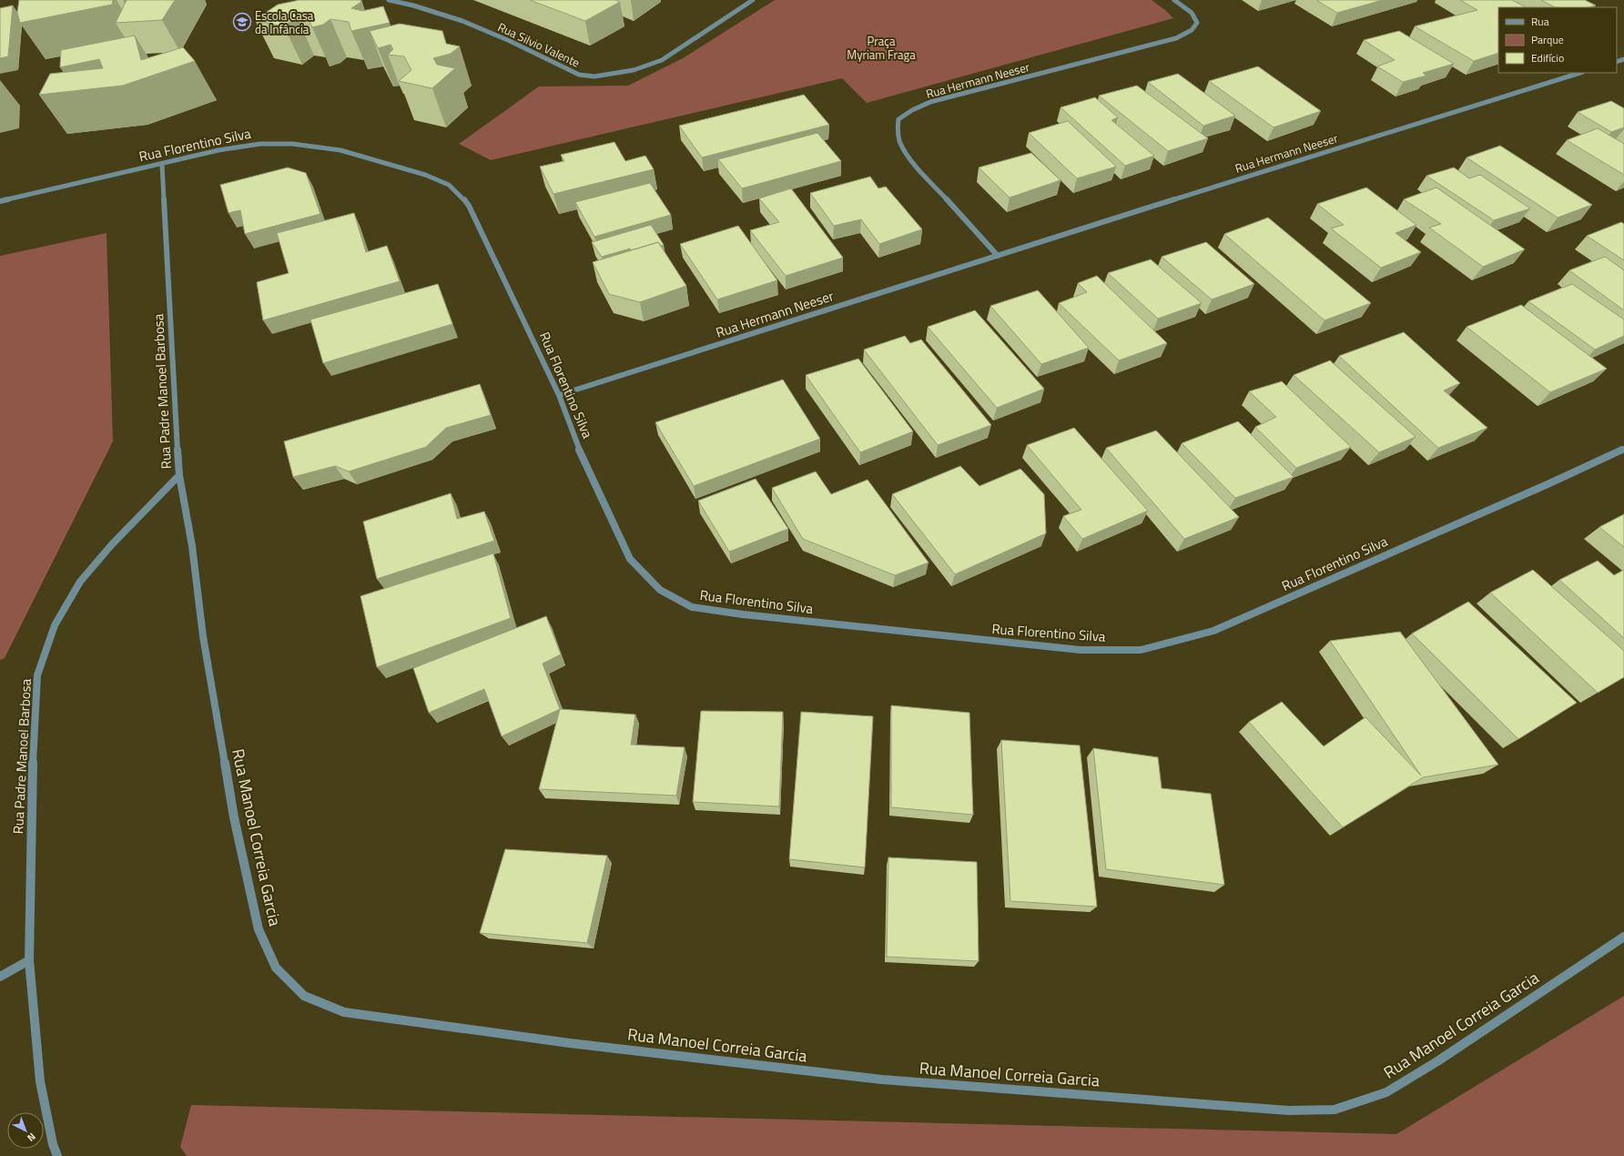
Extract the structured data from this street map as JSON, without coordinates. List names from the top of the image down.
{
  "streets": {
    "street": [
      "Rua Silvio Valente",
      "Rua Hermann Neeser",
      "Rua Florentino Silva",
      "Rua Padre Manoel Barbosa",
      "Rua Manoel Correia Garcia"
    ]
  },
  "crossings": [
    ["Rua Hermann Neeser", "Rua Florentino Silva"],
    ["Rua Florentino Silva", "Rua Padre Manoel Barbosa"],
    ["Rua Padre Manoel Barbosa", "Rua Manoel Correia Garcia"]
  ],
  "parks": ["Praça Myriam Fraga"],
  "places": {
    "school or university": ["Escola Casa da Infância"]
  },
  "legend": ["Rua", "Parque", "Edifício"],
  "north": "bottom right"
}
